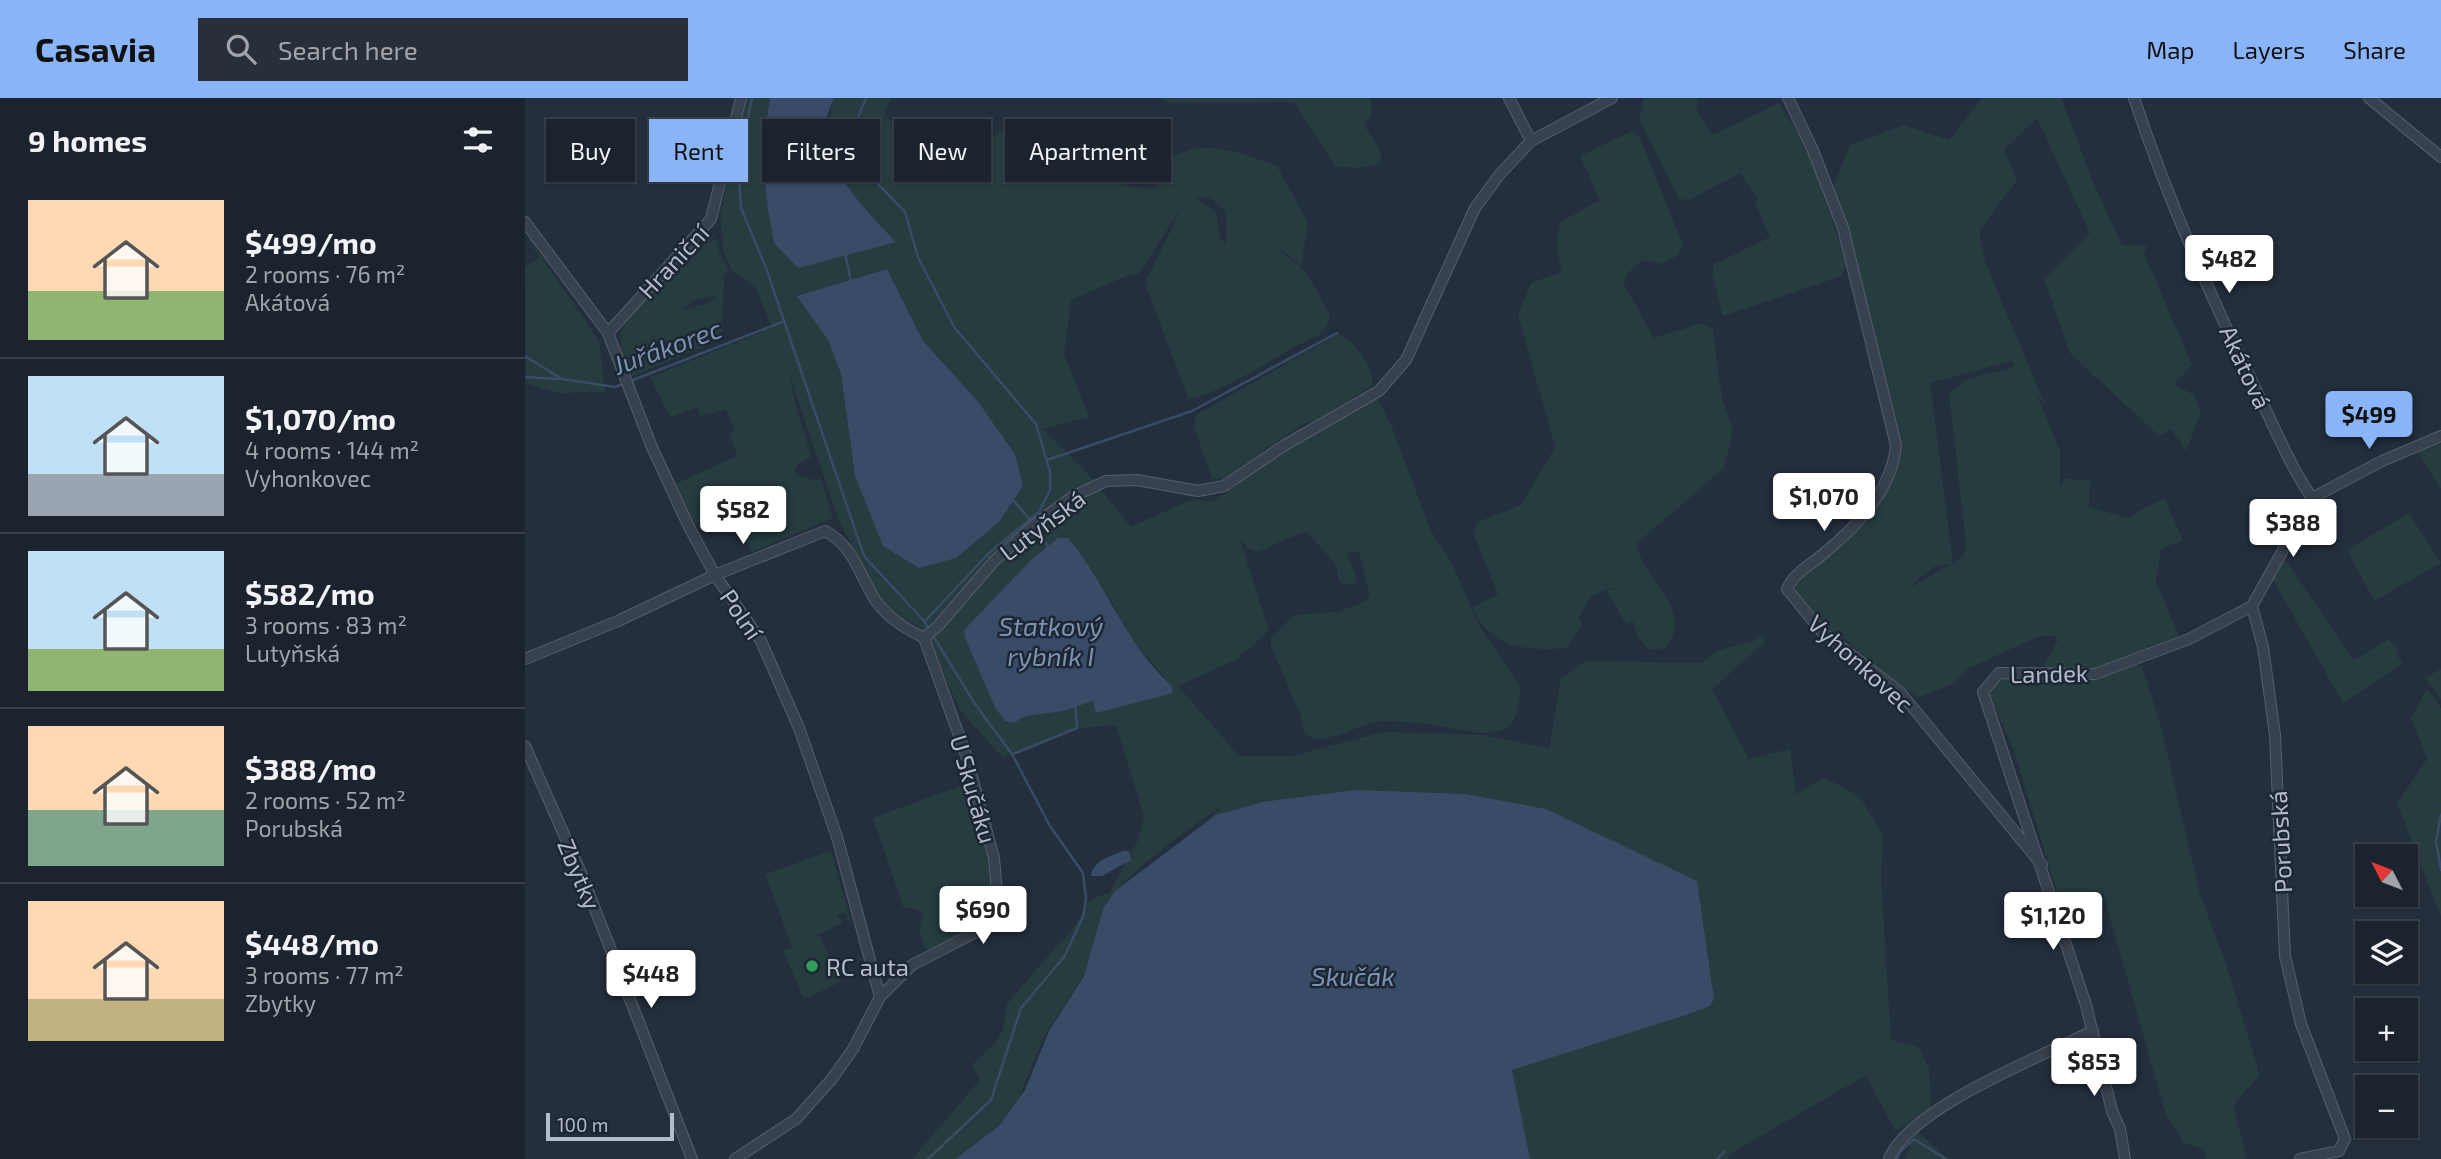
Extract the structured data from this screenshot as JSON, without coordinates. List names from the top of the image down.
{
  "streets": {
    "street": [
      "Hraniční",
      "Akátová",
      "Lutyňská",
      "Polní",
      "Vyhonkovec",
      "Landek",
      "U Skučáku",
      "Porubská",
      "Zbytky"
    ]
  },
  "crossings": [
    ["Hraniční", "Polní"],
    ["Lutyňská", "U Skučáku"],
    ["Polní", "U Skučáku"],
    ["Vyhonkovec", "Landek"],
    ["Landek", "Porubská"]
  ],
  "water": ["Juřákorec", "Statkový rybník I", "Skučák"],
  "places": ["RC auta"],
  "scale_bar": "100 m",
  "north": "top left",
  "page": {
    "header": "Casavia",
    "search": "Search here",
    "nav": ["Map", "Layers", "Share"],
    "heading": "9 homes",
    "chip": [
      "Buy",
      "Rent",
      "Filters",
      "New",
      "Apartment"
    ],
    "list": [
      {
        "name": "$499/mo",
        "note": "2 rooms · 76 m² · Akátová"
      },
      {
        "name": "$1,070/mo",
        "note": "4 rooms · 144 m² · Vyhonkovec"
      },
      {
        "name": "$582/mo",
        "note": "3 rooms · 83 m² · Lutyňská"
      },
      {
        "name": "$388/mo",
        "note": "2 rooms · 52 m² · Porubská"
      },
      {
        "name": "$448/mo",
        "note": "3 rooms · 77 m² · Zbytky"
      }
    ],
    "price": [
      "$482",
      "$499",
      "$1,070",
      "$582",
      "$388",
      "$690",
      "$1,120",
      "$448",
      "$853"
    ],
    "map_buttons": ["+", "−"],
    "scale": "100 m"
  }
}
